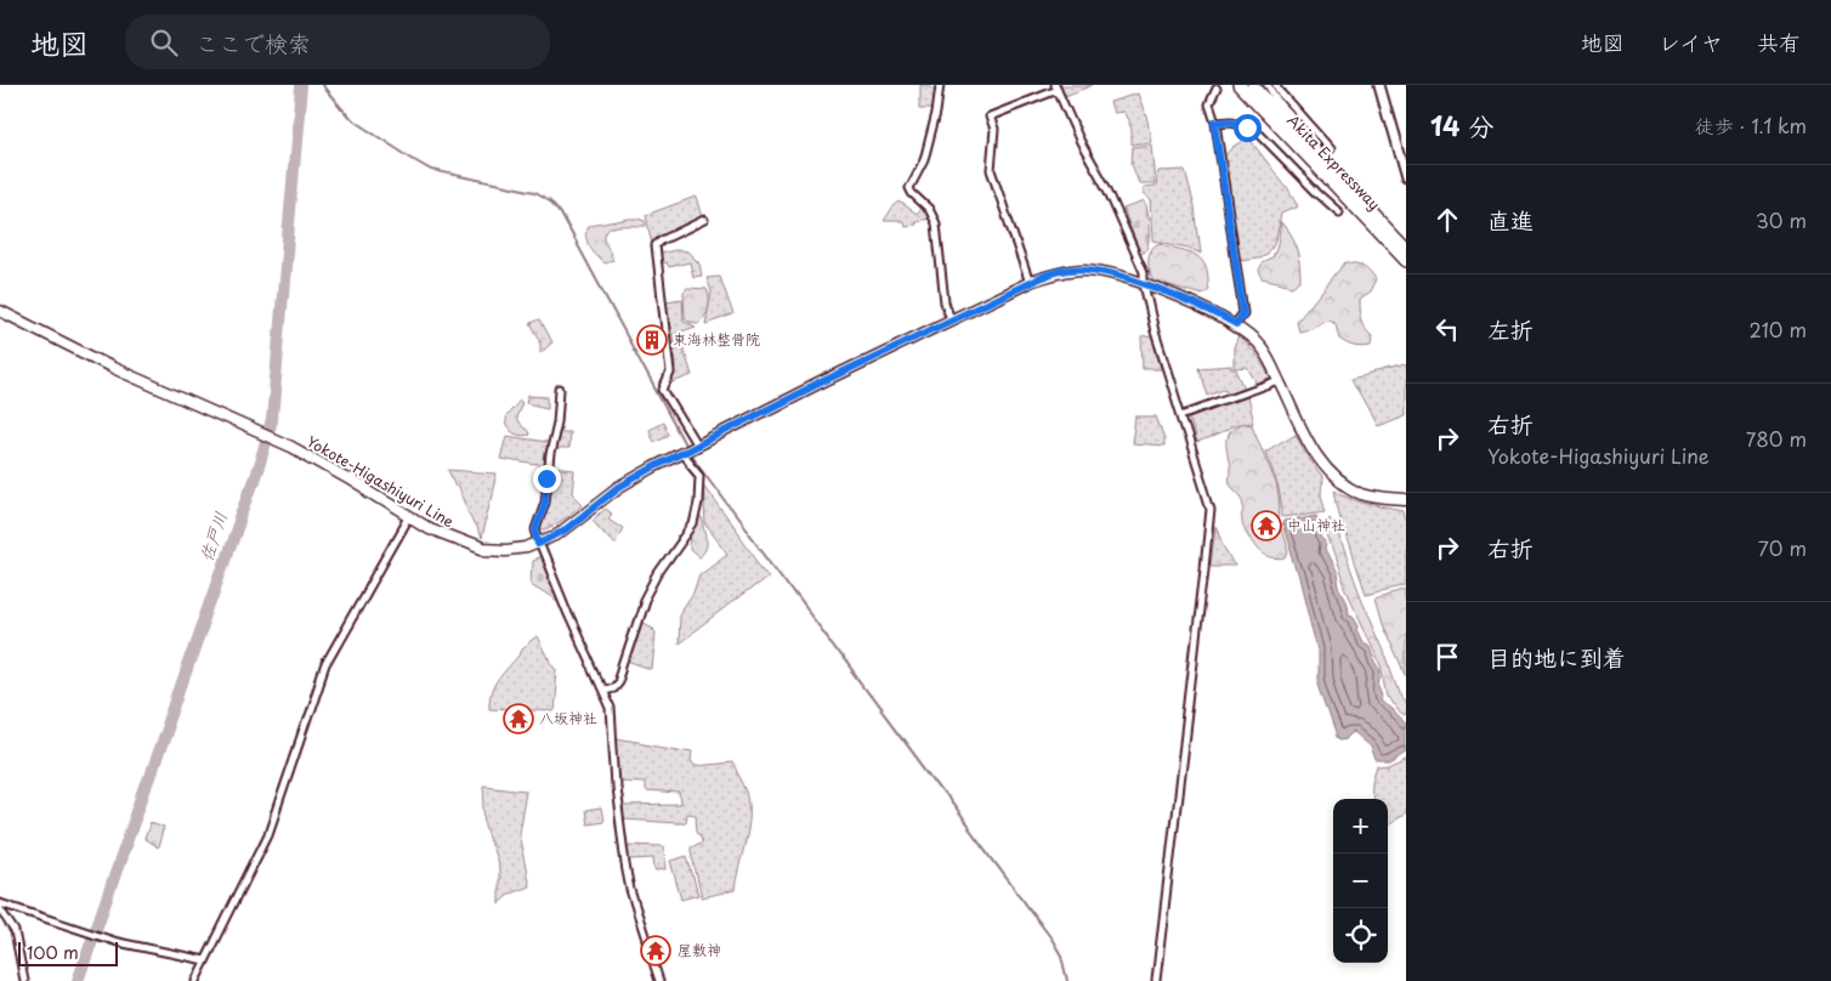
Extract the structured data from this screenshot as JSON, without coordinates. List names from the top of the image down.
{
  "streets": {
    "highway": ["Akita Expressway"],
    "main road": ["Yokote-Higashiyuri Line"]
  },
  "water": ["佐戸川"],
  "places": {
    "building": ["東海林整骨院"],
    "temple": ["中山神社", "八坂神社", "屋敷神"]
  },
  "scale_bar": "100 m",
  "page": {
    "header": "地図",
    "search": "ここで検索",
    "nav": ["地図", "レイヤ", "共有"],
    "heading": ["14 分", "徒歩 · 1.1 km"],
    "list": [
      ["直進", "30 m"],
      ["左折", "210 m"],
      ["右折", "Yokote-Higashiyuri Line", "780 m"],
      ["右折", "70 m"],
      "目的地に到着"
    ],
    "map_buttons": ["+", "−"],
    "scale": "100 m"
  }
}
